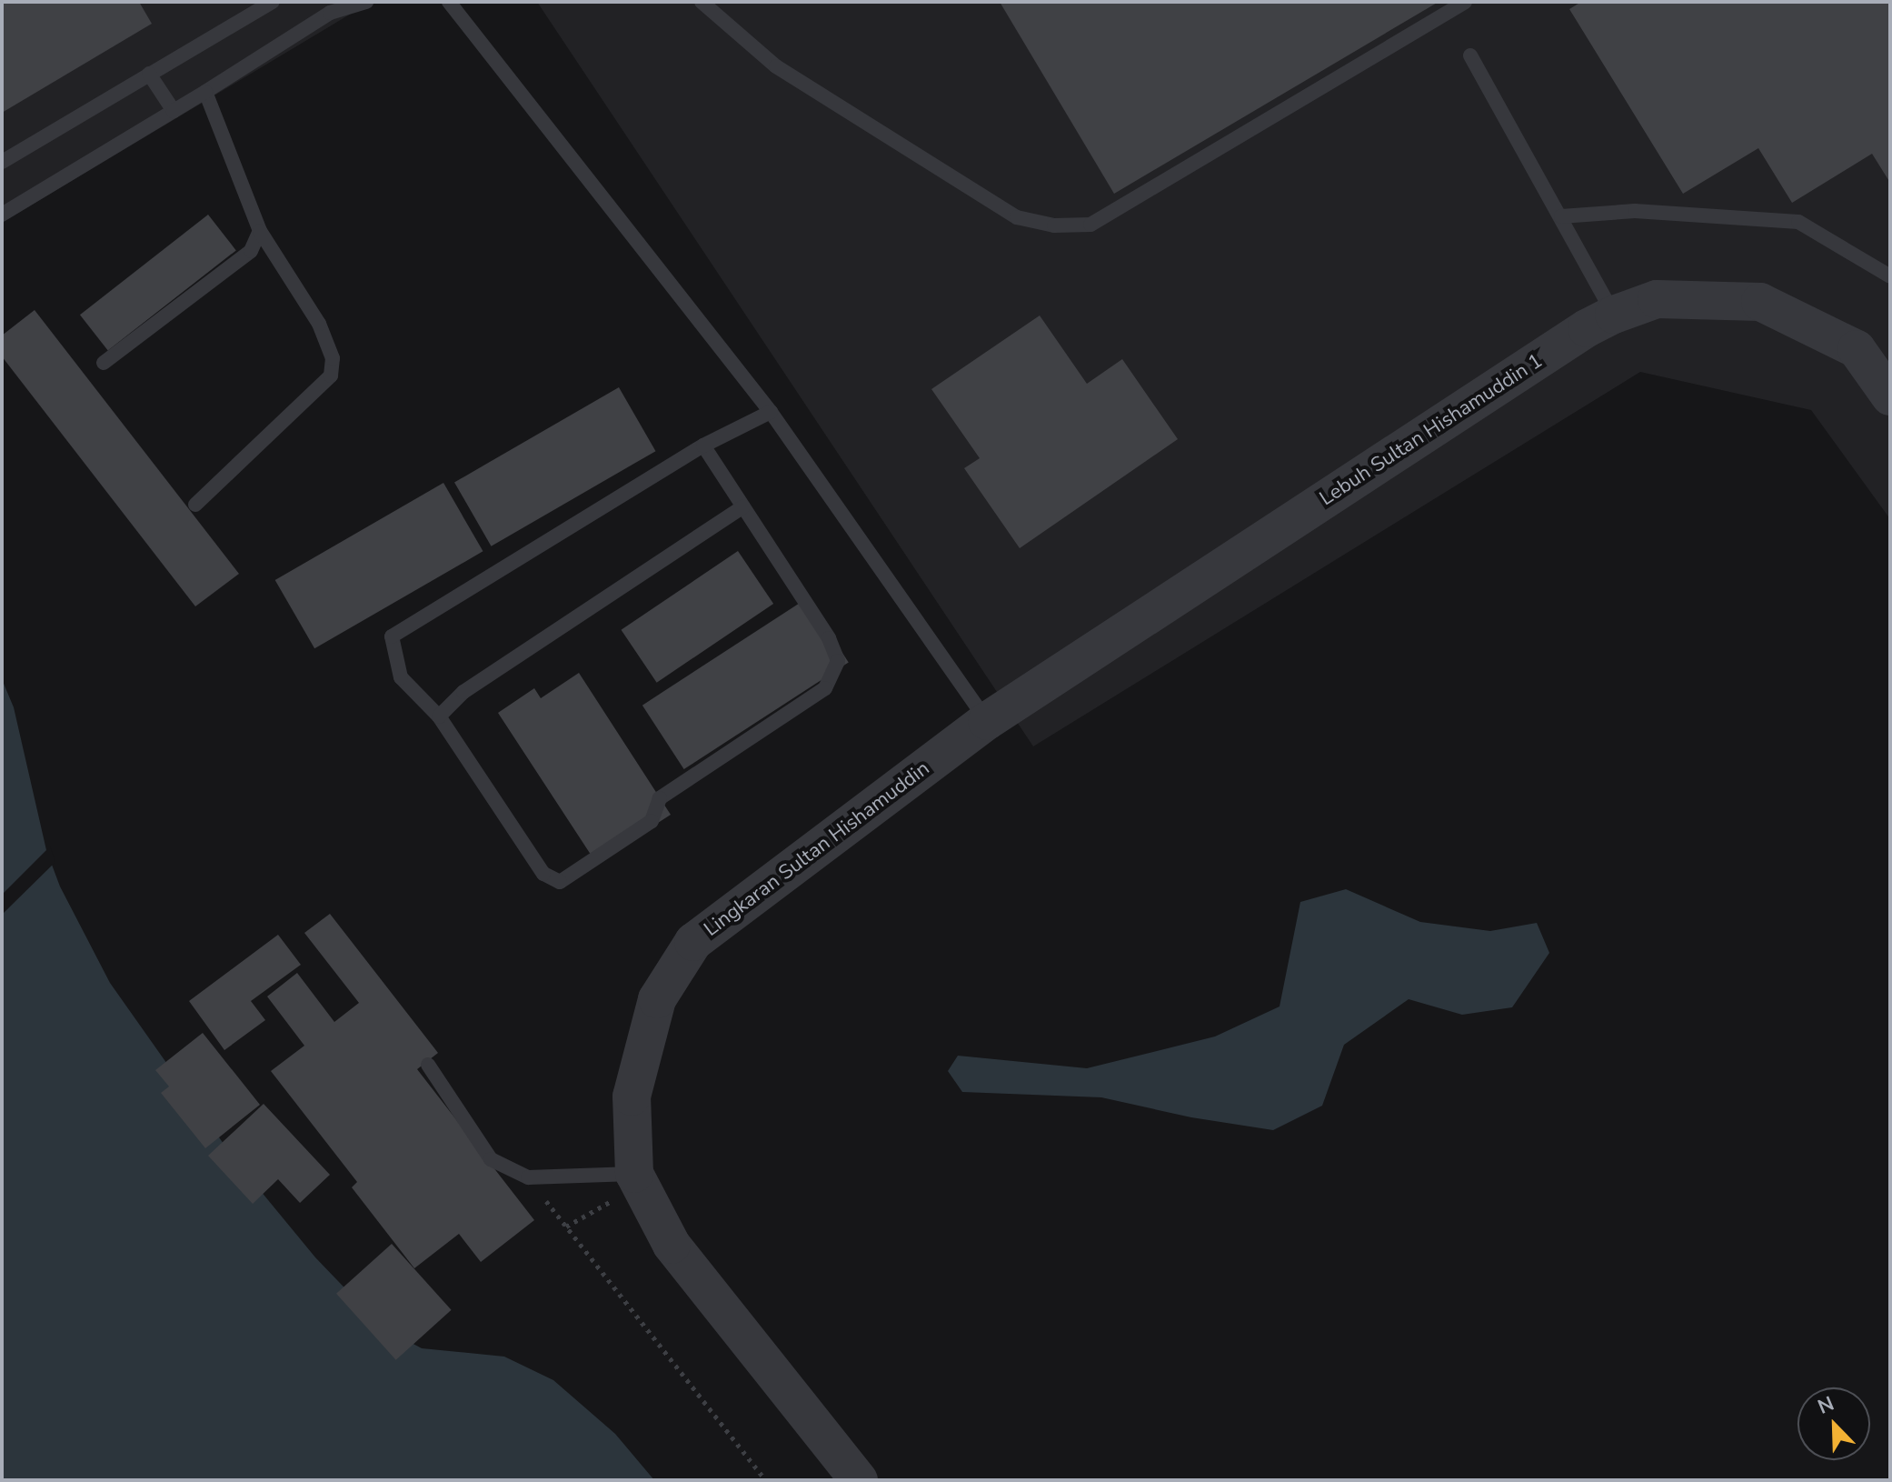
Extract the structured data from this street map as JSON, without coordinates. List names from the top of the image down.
{
  "streets": {
    "street": ["Lebuh Sultan Hishamuddin 1", "Lingkaran Sultan Hishamuddin"]
  },
  "crossings": [
    ["Lebuh Sultan Hishamuddin 1", "Lingkaran Sultan Hishamuddin"]
  ],
  "north": "top left"
}
